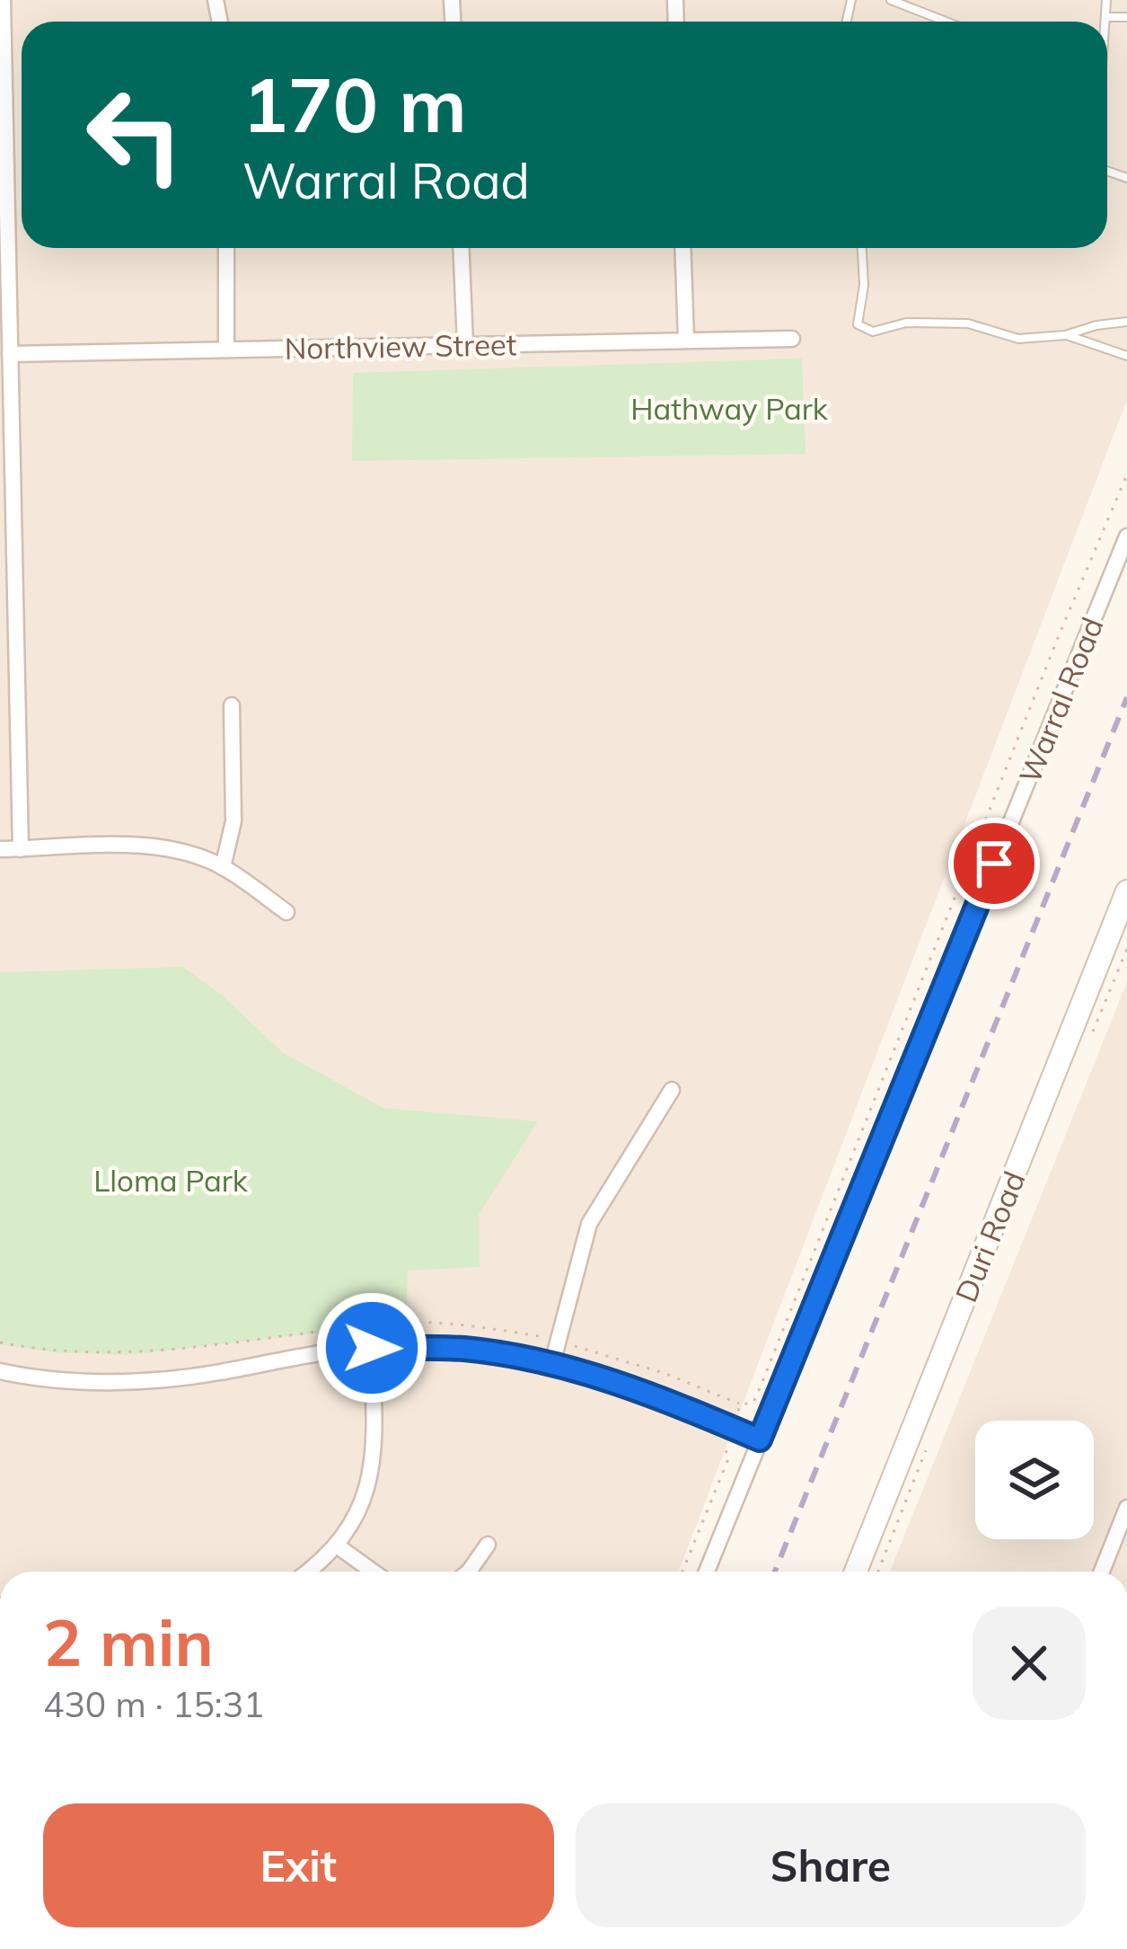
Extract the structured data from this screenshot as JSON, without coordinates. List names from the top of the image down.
{
  "streets": {
    "main road": ["Duri Road"],
    "street": ["Northview Street", "Warral Road"]
  },
  "parks": ["Hathway Park", "Lloma Park"],
  "page": {
    "turn": ["170 m", "Warral Road"],
    "heading": ["2 min", "430 m · 15:31"],
    "buttons": ["Exit", "Share"]
  }
}
